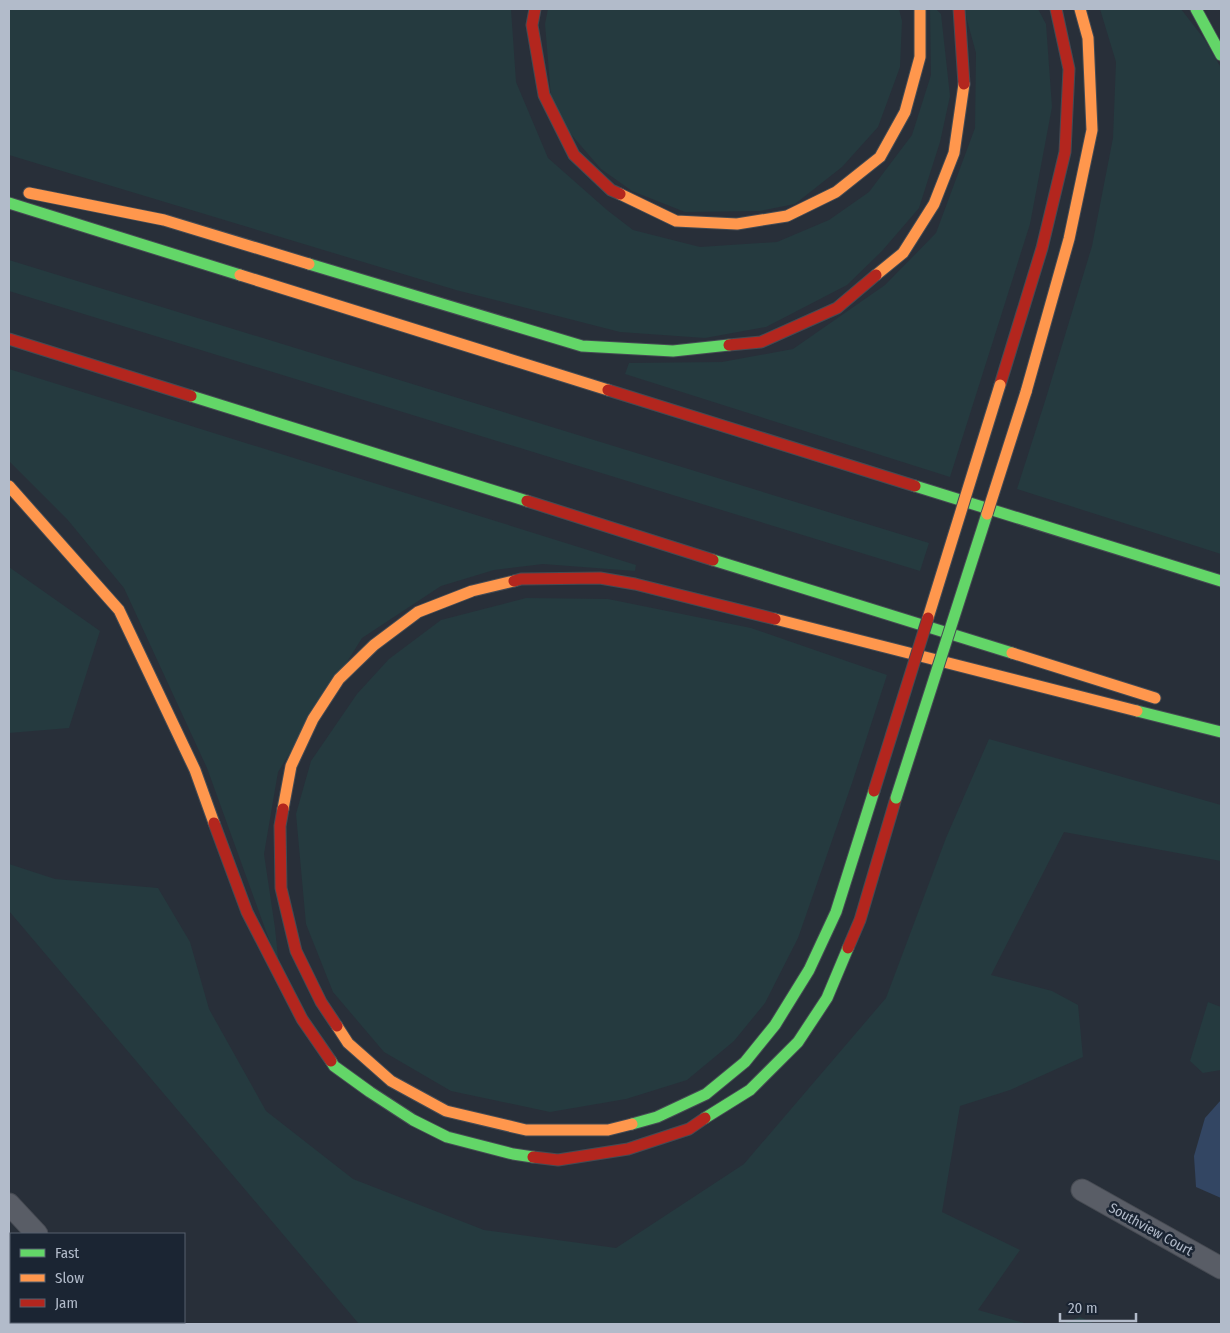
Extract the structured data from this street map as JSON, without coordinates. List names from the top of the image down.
{
  "streets": {
    "street": ["Southview Court"]
  },
  "legend": ["Fast", "Slow", "Jam"],
  "scale_bar": "20 m"
}
